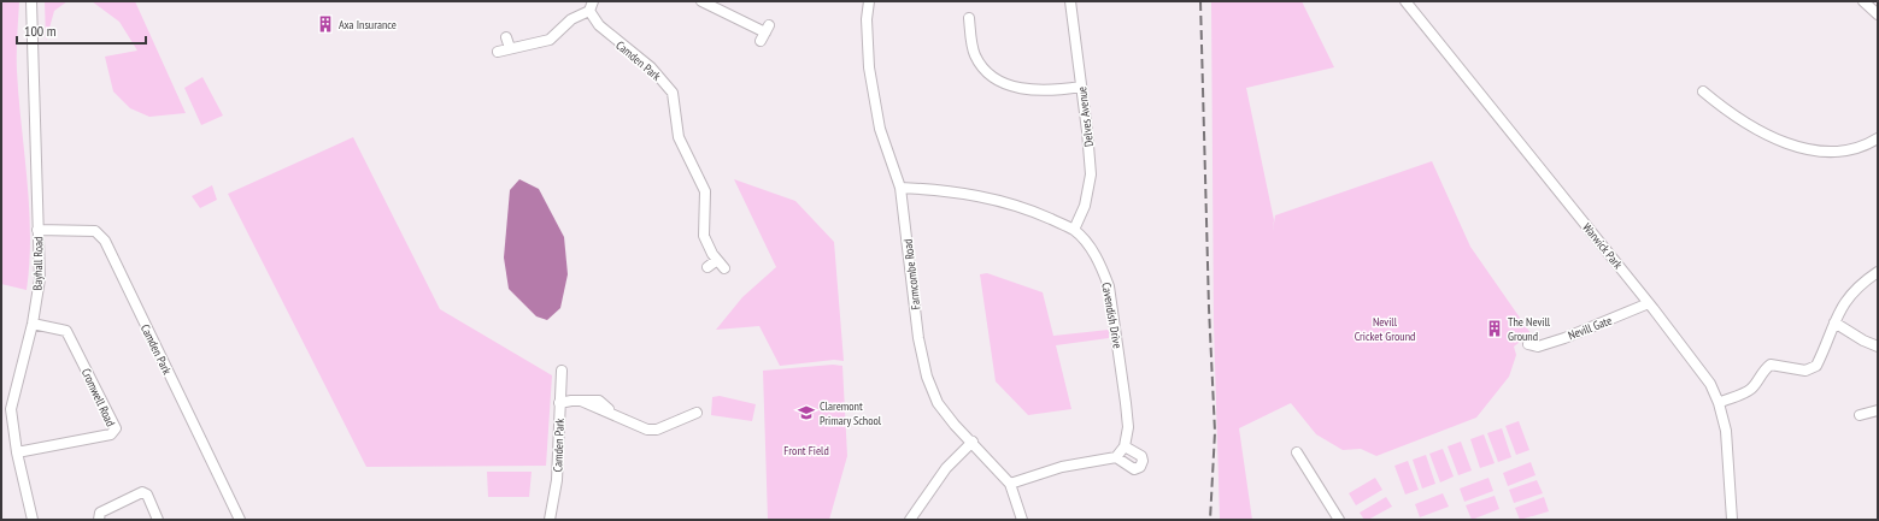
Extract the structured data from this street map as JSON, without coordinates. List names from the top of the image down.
{
  "streets": {
    "street": [
      "Camden Park",
      "Delves Avenue",
      "Warwick Park",
      "Bayhall Road",
      "Farmcombe Road",
      "Cavendish Drive",
      "Nevill Gate",
      "Cromwell Road"
    ]
  },
  "crossings": [
    ["Camden Park", "Bayhall Road"],
    ["Delves Avenue", "Cavendish Drive"],
    ["Warwick Park", "Nevill Gate"],
    ["Bayhall Road", "Cromwell Road"],
    ["Farmcombe Road", "Cavendish Drive"]
  ],
  "parks": ["Nevill Cricket Ground", "Front Field"],
  "places": {
    "building": ["Axa Insurance", "The Nevill Ground"],
    "school or university": ["Claremont Primary School"]
  },
  "scale_bar": "100 m"
}
